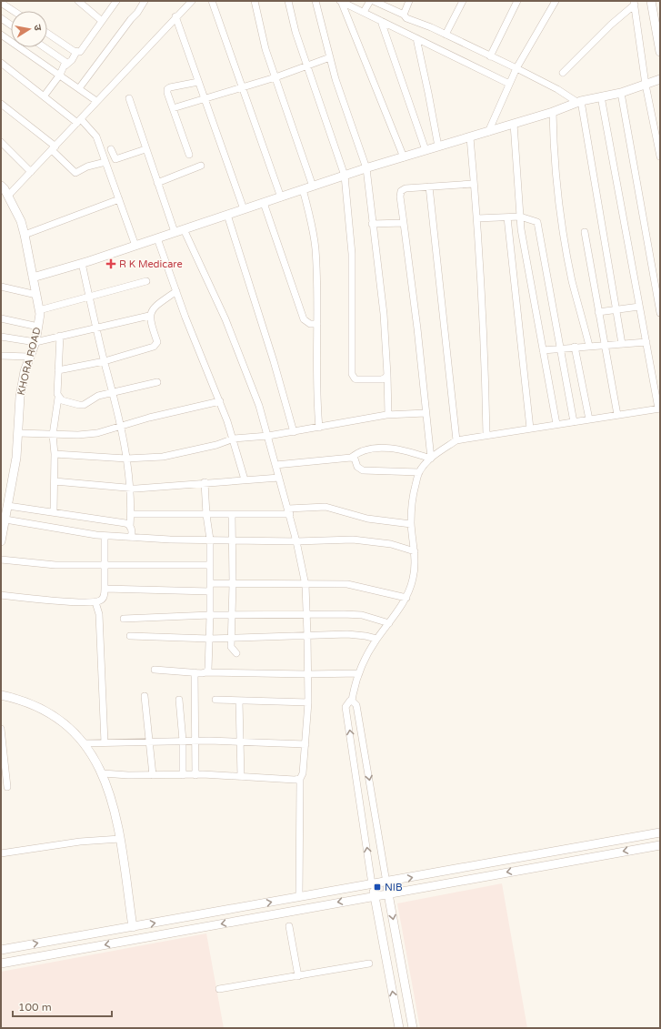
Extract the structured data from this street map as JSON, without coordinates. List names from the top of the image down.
{
  "streets": {
    "street": ["KHORA ROAD"]
  },
  "places": {
    "health": ["R K Medicare"],
    "transit": ["NIB"]
  },
  "scale_bar": "100 m",
  "north": "right"
}
